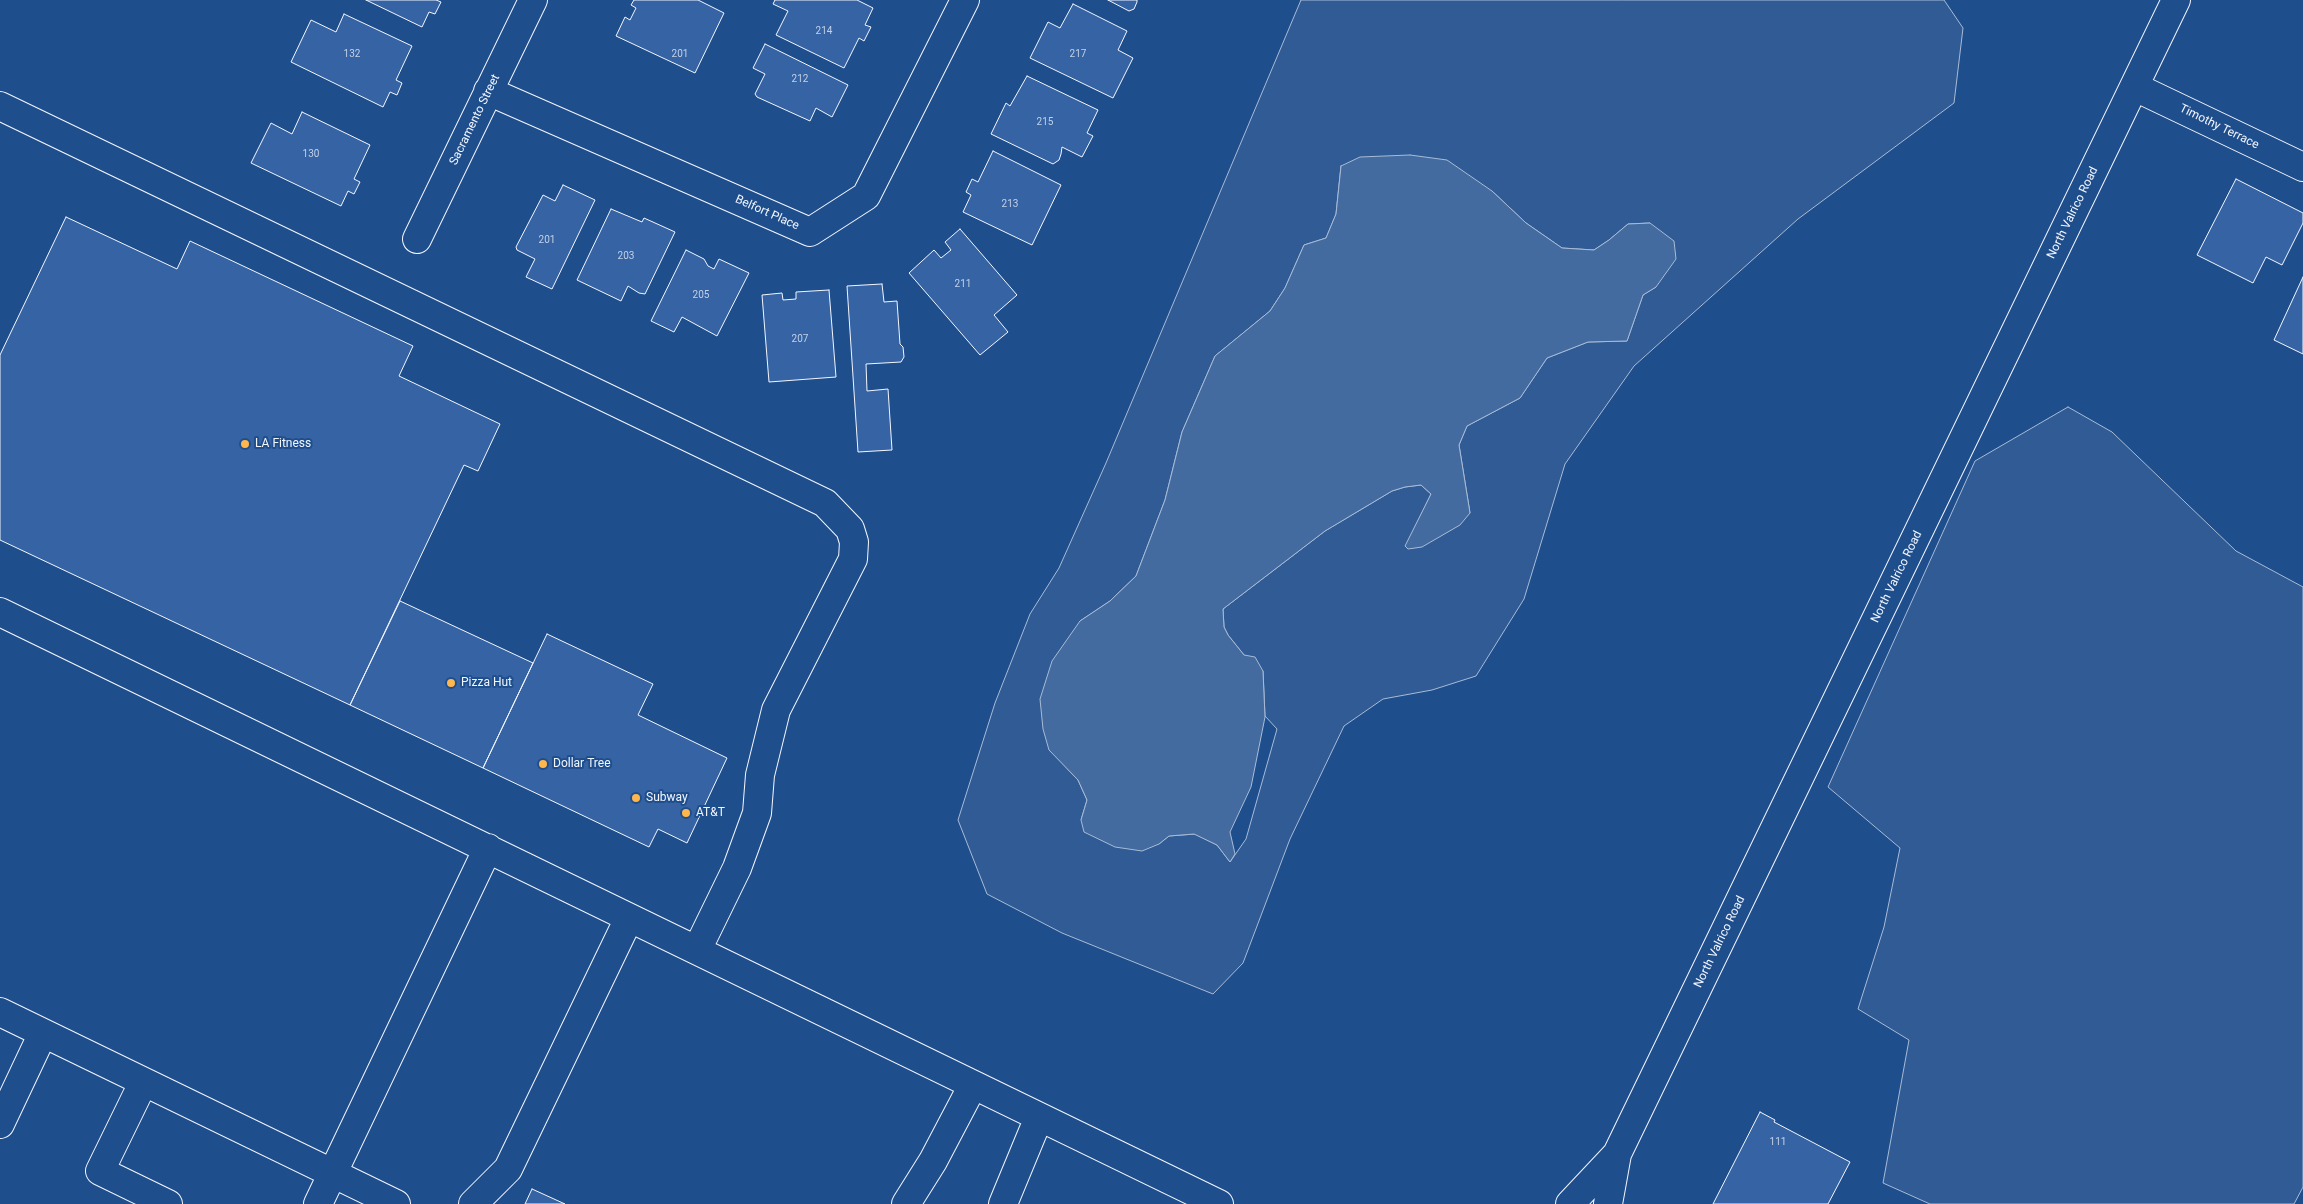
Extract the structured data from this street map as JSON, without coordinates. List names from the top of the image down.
{
  "streets": {
    "street": [
      "Sacramento Street",
      "Timothy Terrace",
      "Belfort Place",
      "North Valrico Road"
    ]
  },
  "crossings": [
    ["Sacramento Street", "Belfort Place"],
    ["Timothy Terrace", "North Valrico Road"]
  ],
  "places": [
    "LA Fitness",
    "Pizza Hut",
    "Dollar Tree",
    "Subway",
    "AT&T"
  ],
  "house_numbers": [
    "214",
    "132",
    "201",
    "217",
    "212",
    "215",
    "130",
    "213",
    "201",
    "203",
    "211",
    "205",
    "207",
    "111"
  ]
}
